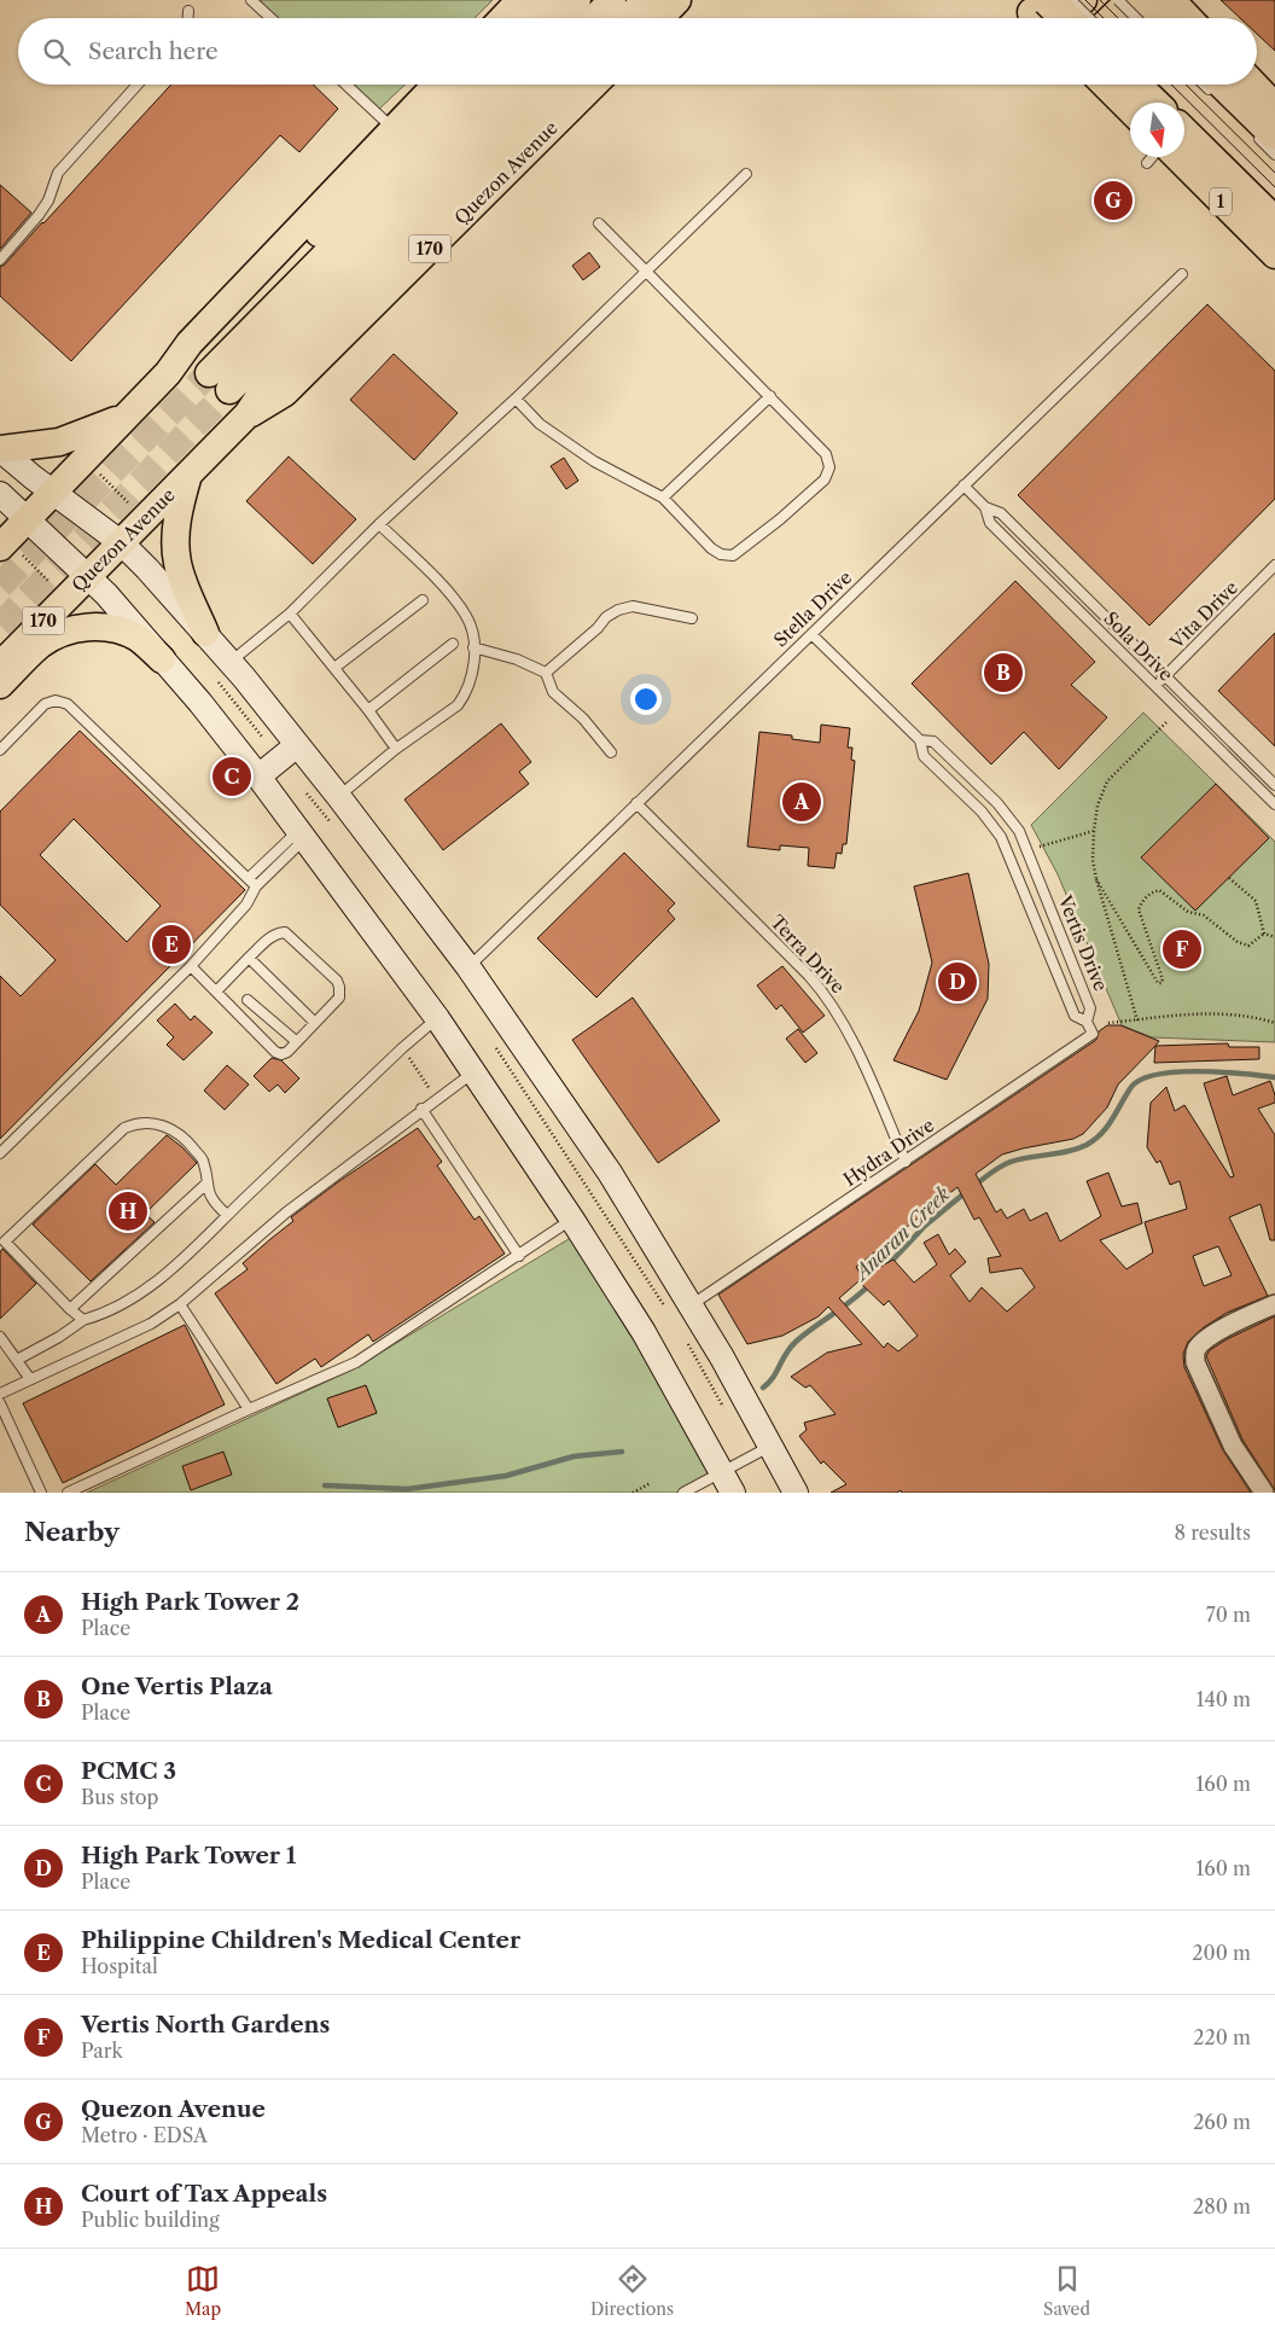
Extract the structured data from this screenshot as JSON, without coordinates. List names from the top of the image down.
{
  "streets": {
    "highway": ["1"],
    "main road": ["Quezon Avenue", "170"],
    "lane": [
      "Stella Drive",
      "Vita Drive",
      "Sola Drive",
      "Vertis Drive",
      "Terra Drive",
      "Hydra Drive"
    ]
  },
  "crossings": [
    ["Stella Drive", "Sola Drive"],
    ["Stella Drive", "Vertis Drive"],
    ["Stella Drive", "Terra Drive"],
    ["Vita Drive", "Sola Drive"],
    ["Vertis Drive", "Hydra Drive"],
    ["Terra Drive", "Hydra Drive"]
  ],
  "water": ["Anaran Creek"],
  "north": "bottom",
  "page": {
    "search": "Search here",
    "pins": [
      "G",
      "B",
      "C",
      "A",
      "E",
      "F",
      "D",
      "H"
    ],
    "heading": ["Nearby", "8 results"],
    "list": [
      {
        "mark": "A",
        "name": "High Park Tower 2",
        "note": "Place",
        "value": "70 m"
      },
      {
        "mark": "B",
        "name": "One Vertis Plaza",
        "note": "Place",
        "value": "140 m"
      },
      {
        "mark": "C",
        "name": "PCMC 3",
        "note": "Bus stop",
        "value": "160 m"
      },
      {
        "mark": "D",
        "name": "High Park Tower 1",
        "note": "Place",
        "value": "160 m"
      },
      {
        "mark": "E",
        "name": "Philippine Children's Medical Center",
        "note": "Hospital",
        "value": "200 m"
      },
      {
        "mark": "F",
        "name": "Vertis North Gardens",
        "note": "Park",
        "value": "220 m"
      },
      {
        "mark": "G",
        "name": "Quezon Avenue",
        "note": "Metro · EDSA",
        "value": "260 m"
      },
      {
        "mark": "H",
        "name": "Court of Tax Appeals",
        "note": "Public building",
        "value": "280 m"
      }
    ],
    "nav": ["Map", "Directions", "Saved"]
  }
}
